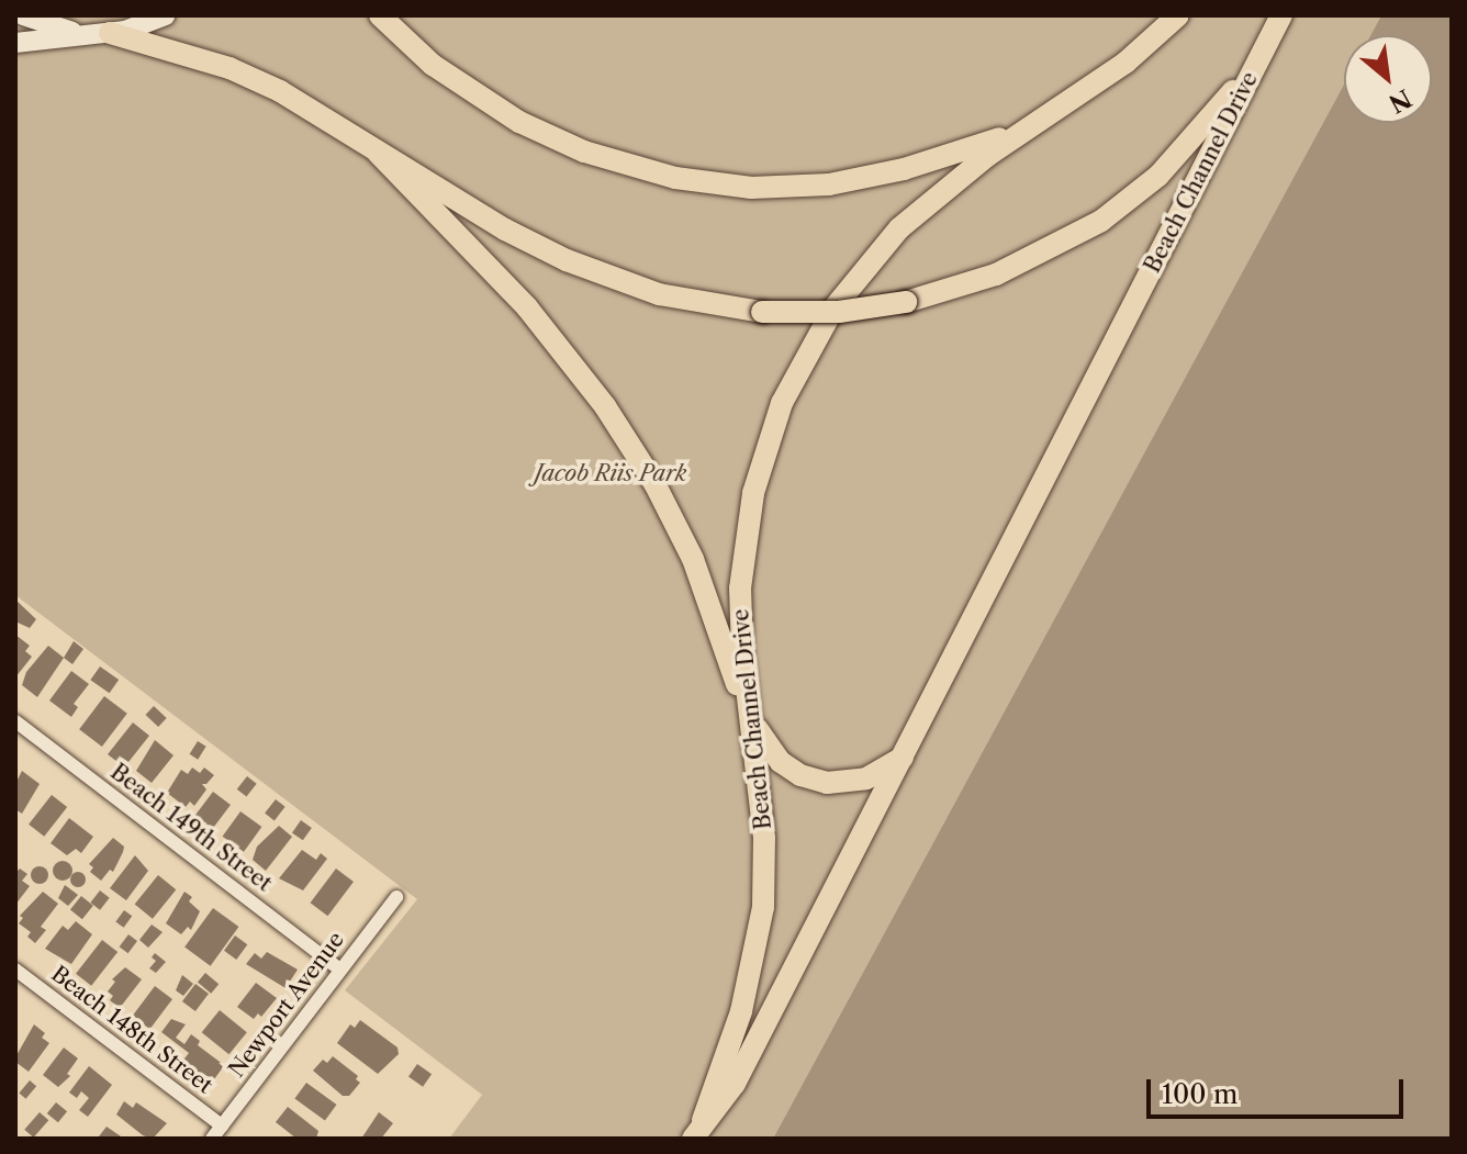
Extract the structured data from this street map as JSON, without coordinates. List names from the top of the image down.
{
  "streets": {
    "main road": ["Beach Channel Drive"],
    "street": ["Beach 149th Street", "Newport Avenue", "Beach 148th Street"]
  },
  "crossings": [
    ["Beach 149th Street", "Newport Avenue"],
    ["Newport Avenue", "Beach 148th Street"]
  ],
  "parks": ["Jacob Riis Park"],
  "scale_bar": "100 m",
  "north": "bottom right"
}
